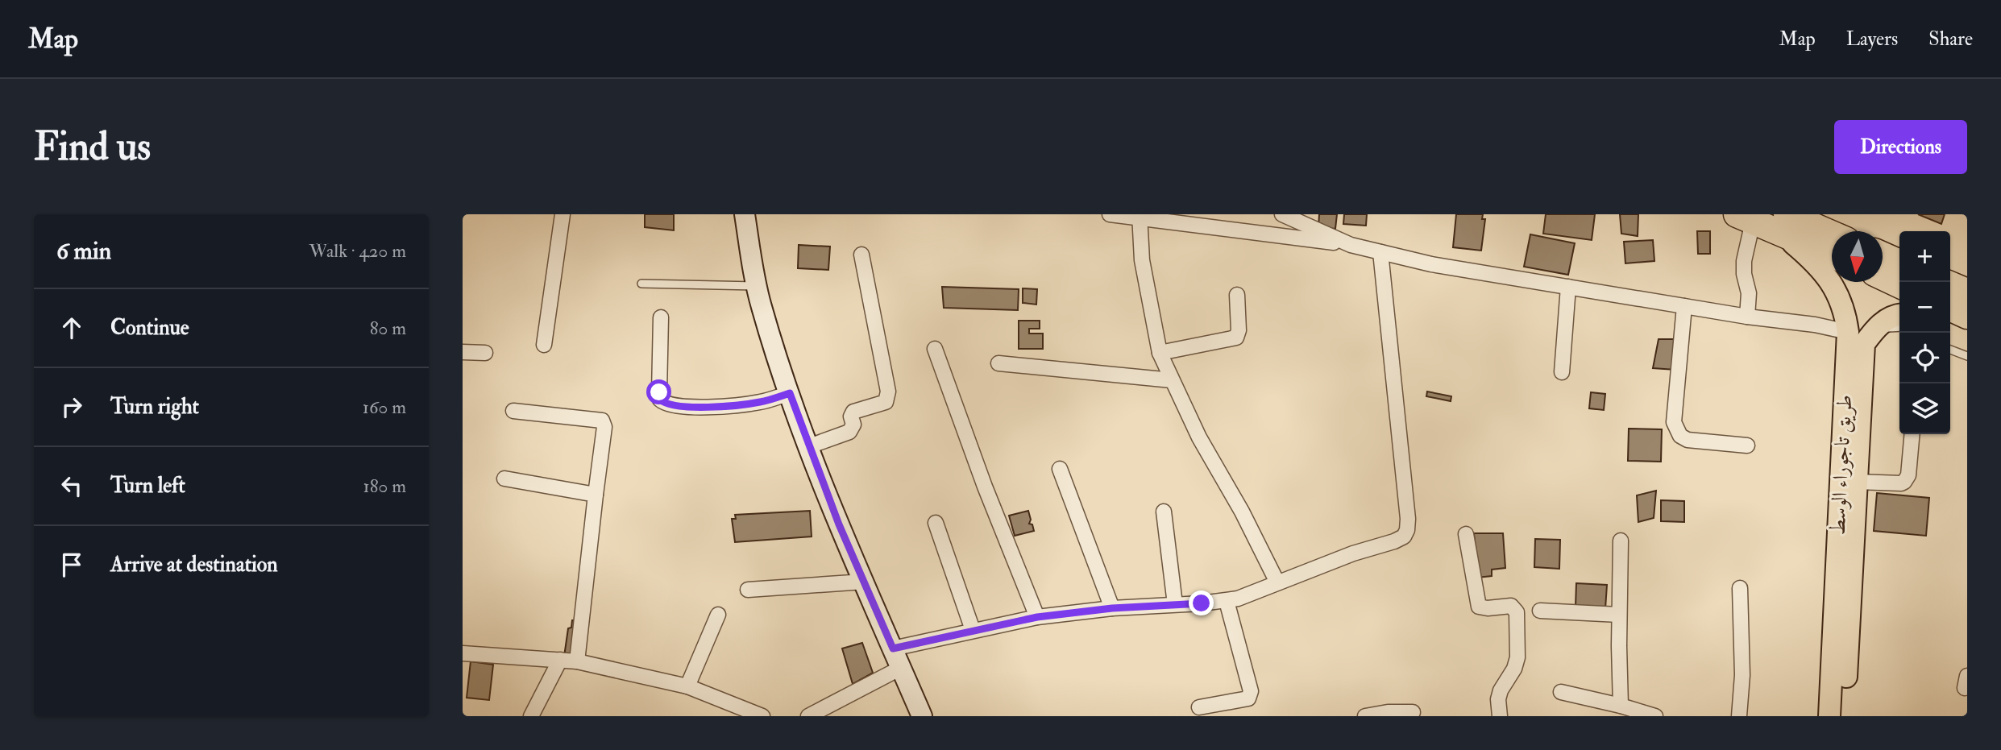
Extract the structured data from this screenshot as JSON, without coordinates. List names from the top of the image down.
{
  "streets": {
    "main road": ["طريق تاجوراء الوسط"]
  },
  "north": "bottom",
  "page": {
    "header": "Map",
    "nav": ["Map", "Layers", "Share"],
    "buttons": "Directions",
    "title": "Find us",
    "heading": ["6 min", "Walk · 420 m"],
    "map_buttons": ["+", "−"],
    "list": [
      ["Continue", "80 m"],
      ["Turn right", "160 m"],
      ["Turn left", "180 m"],
      "Arrive at destination"
    ]
  }
}
